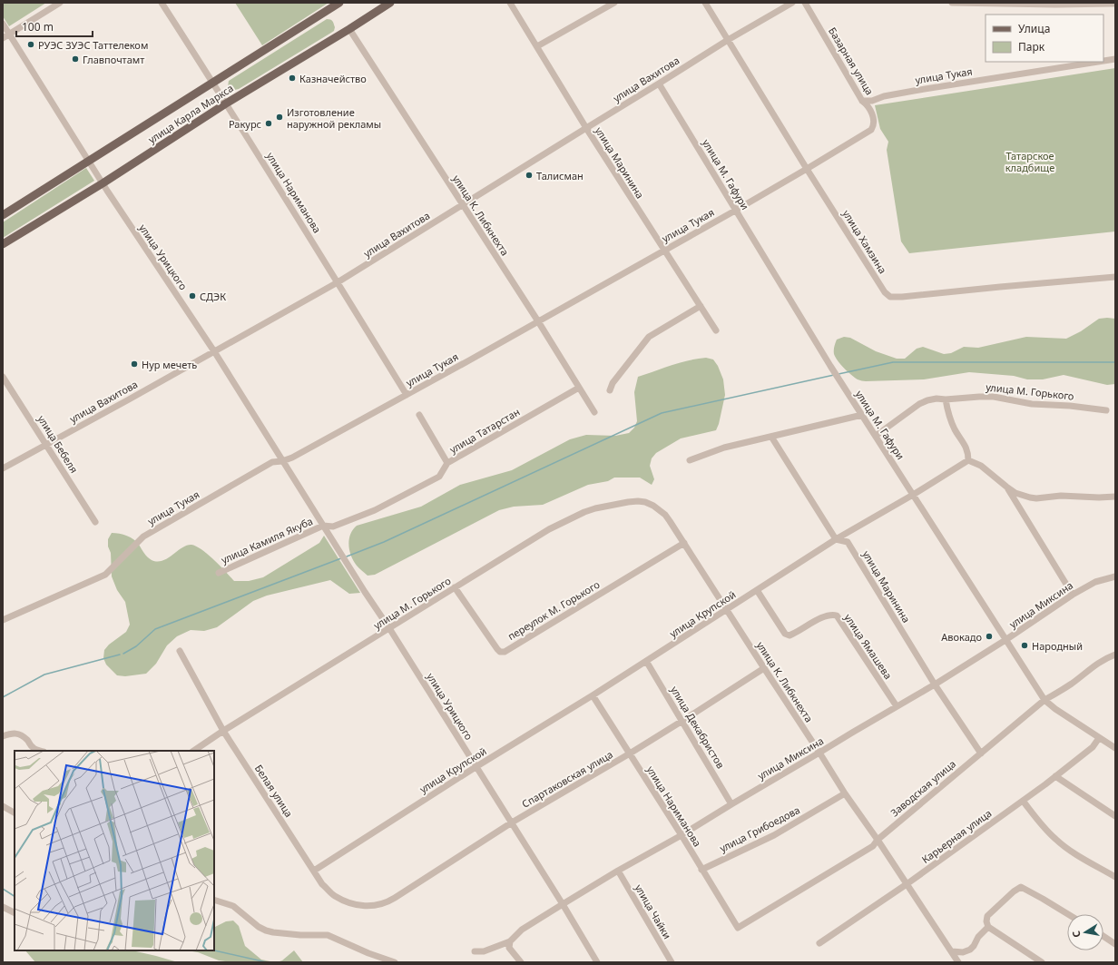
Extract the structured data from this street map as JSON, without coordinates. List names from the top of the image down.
{
  "streets": {
    "main road": ["улица Карла Маркса"],
    "street": [
      "Базарная улица",
      "улица Тукая",
      "улица Вахитова",
      "улица Маринина",
      "улица М. Гафури",
      "улица Нариманова",
      "улица К. Либкнехта",
      "улица Хамзина",
      "улица Урицкого",
      "улица М. Горького",
      "улица Татарстан",
      "улица Бебеля",
      "улица Камиля Якуба",
      "улица Миксина",
      "переулок М. Горького",
      "улица Крупской",
      "улица Ямашева",
      "улица Декабристов",
      "Спартаковская улица",
      "Заводская улица",
      "Белая улица",
      "улица Грибоедова",
      "Карьерная улица",
      "улица Чайки"
    ]
  },
  "crossings": [
    ["Базарная улица", "улица Тукая"],
    ["улица Тукая", "улица Маринина"],
    ["улица Тукая", "улица М. Гафури"],
    ["улица Тукая", "улица Нариманова"],
    ["улица Тукая", "улица К. Либкнехта"],
    ["улица Тукая", "улица Хамзина"],
    ["улица Тукая", "улица Урицкого"],
    ["улица Вахитова", "улица Маринина"],
    ["улица Вахитова", "улица М. Гафури"],
    ["улица Вахитова", "улица Нариманова"],
    ["улица Вахитова", "улица К. Либкнехта"],
    ["улица Вахитова", "улица Хамзина"],
    ["улица Вахитова", "улица Урицкого"],
    ["улица Вахитова", "улица Бебеля"],
    ["улица Карла Маркса", "улица Нариманова"],
    ["улица Карла Маркса", "улица К. Либкнехта"],
    ["улица Карла Маркса", "улица Урицкого"],
    ["улица Маринина", "улица Миксина"],
    ["улица Маринина", "улица Крупской"],
    ["улица Маринина", "Заводская улица"],
    ["улица М. Гафури", "улица М. Горького"],
    ["улица М. Гафури", "улица Миксина"],
    ["улица М. Гафури", "улица Крупской"],
    ["улица М. Гафури", "Заводская улица"],
    ["улица М. Гафури", "Карьерная улица"],
    ["улица Нариманова", "улица Миксина"],
    ["улица Нариманова", "улица Крупской"],
    ["улица Нариманова", "Спартаковская улица"],
    ["улица Нариманова", "Заводская улица"],
    ["улица Нариманова", "улица Грибоедова"],
    ["улица К. Либкнехта", "улица М. Горького"],
    ["улица К. Либкнехта", "улица Татарстан"],
    ["улица К. Либкнехта", "улица Миксина"],
    ["улица К. Либкнехта", "переулок М. Горького"],
    ["улица К. Либкнехта", "улица Крупской"],
    ["улица К. Либкнехта", "Спартаковская улица"],
    ["улица К. Либкнехта", "Заводская улица"],
    ["улица К. Либкнехта", "улица Грибоедова"],
    ["улица К. Либкнехта", "Карьерная улица"],
    ["улица Урицкого", "улица М. Горького"],
    ["улица Урицкого", "улица Татарстан"],
    ["улица Урицкого", "улица Камиля Якуба"],
    ["улица Урицкого", "улица Миксина"],
    ["улица Урицкого", "улица Крупской"],
    ["улица Урицкого", "Спартаковская улица"],
    ["улица М. Горького", "переулок М. Горького"],
    ["улица М. Горького", "Белая улица"],
    ["улица Татарстан", "улица Камиля Якуба"],
    ["улица Миксина", "улица Ямашева"],
    ["улица Миксина", "улица Декабристов"],
    ["улица Миксина", "улица Чайки"],
    ["улица Крупской", "улица Ямашева"],
    ["улица Крупской", "улица Декабристов"],
    ["улица Крупской", "Белая улица"],
    ["улица Декабристов", "Спартаковская улица"],
    ["Спартаковская улица", "Белая улица"]
  ],
  "parks": ["Татарское кладбище"],
  "places": [
    "РУЭС ЗУЭС Таттелеком",
    "Главпочтамт",
    "Казначейство",
    "Изготовление наружной рекламы",
    "Ракурс",
    "Талисман",
    "СДЭК",
    "Нур мечеть",
    "Авокадо",
    "Народный"
  ],
  "legend": ["Улица", "Парк"],
  "scale_bar": "100 m",
  "north": "left"
}
